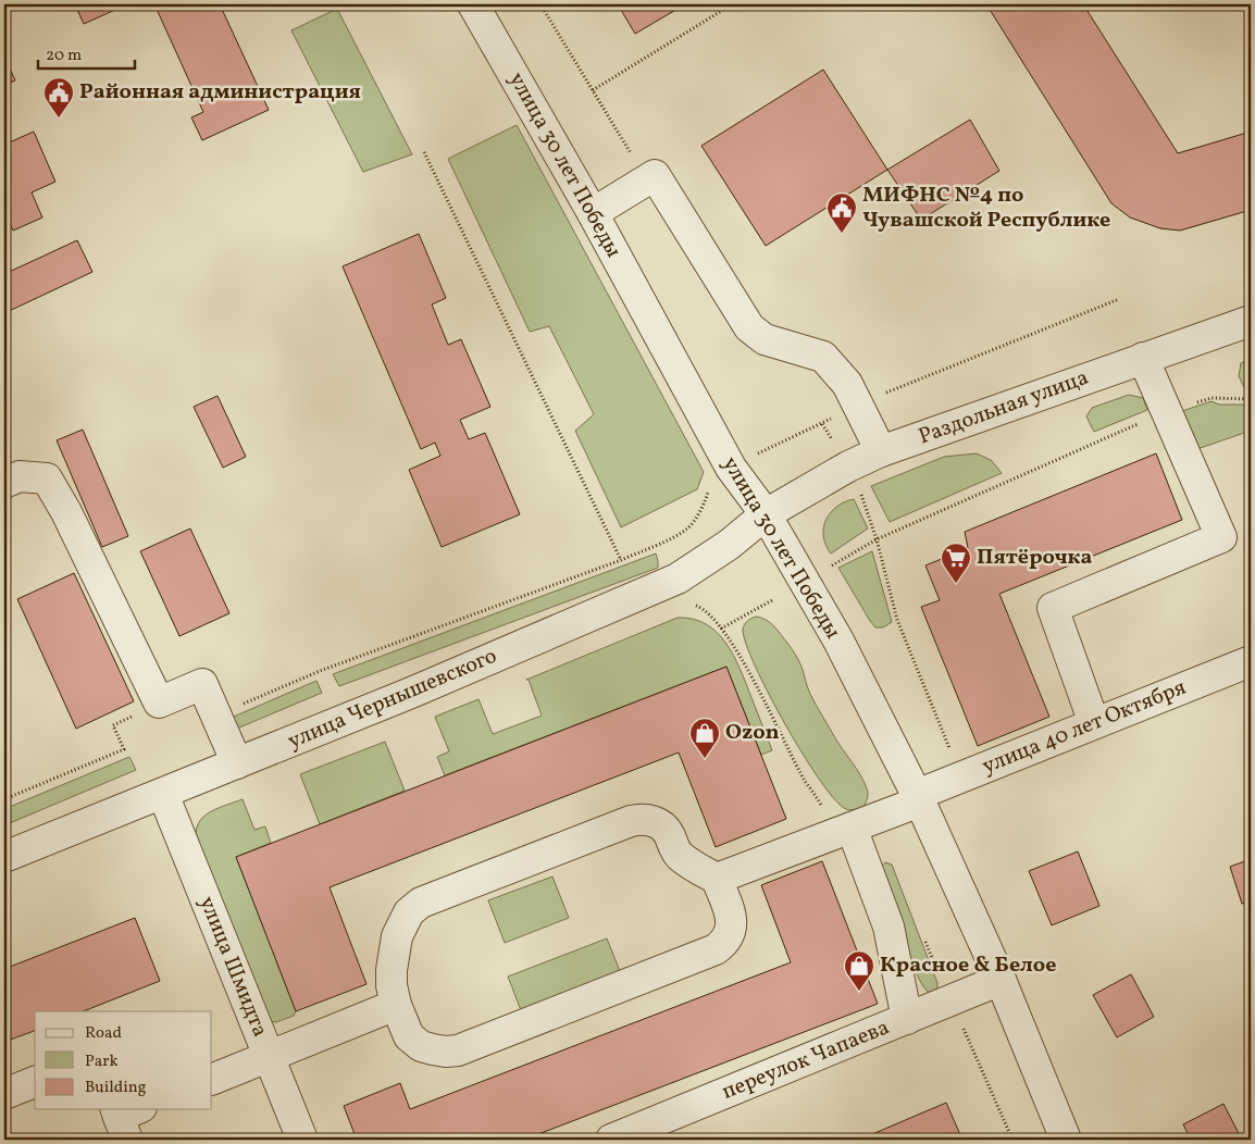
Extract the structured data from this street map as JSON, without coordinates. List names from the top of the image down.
{
  "streets": {
    "street": [
      "улица 30 лет Победы",
      "Раздольная улица",
      "улица Чернышевского",
      "улица 40 лет Октября",
      "улица Шмидта",
      "переулок Чапаева"
    ]
  },
  "crossings": [
    ["улица 30 лет Победы", "Раздольная улица"],
    ["улица 30 лет Победы", "улица Чернышевского"],
    ["улица 30 лет Победы", "улица 40 лет Октября"],
    ["улица 30 лет Победы", "переулок Чапаева"],
    ["Раздольная улица", "улица Чернышевского"],
    ["улица Чернышевского", "улица Шмидта"]
  ],
  "places": {
    "public building": ["Районная администрация", "МИФНС №4 по Чувашской Республике"],
    "supermarket": ["Пятёрочка"],
    "shop": ["Ozon", "Красное & Белое"]
  },
  "legend": ["Road", "Park", "Building"],
  "scale_bar": "20 m"
}
